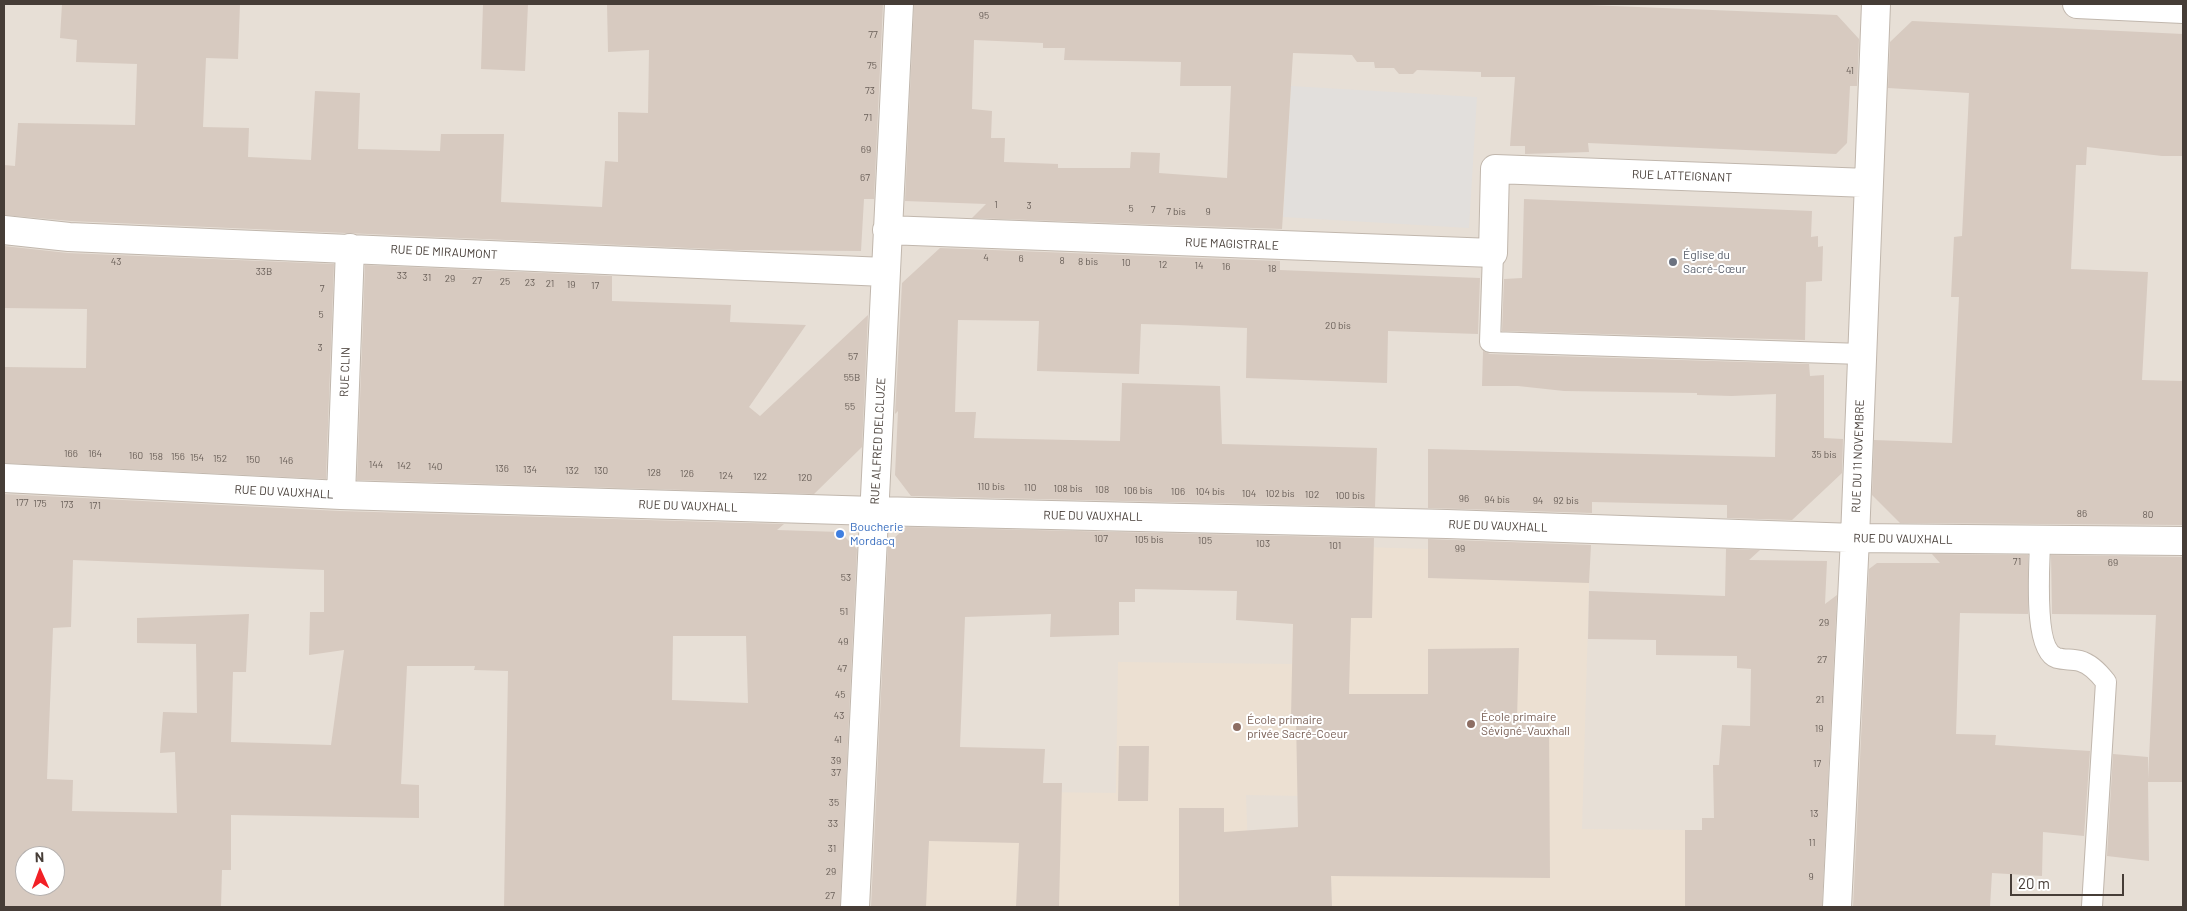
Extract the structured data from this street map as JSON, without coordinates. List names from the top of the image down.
{
  "streets": {
    "street": [
      "RUE LATTEIGNANT",
      "RUE MAGISTRALE",
      "RUE DE MIRAUMONT",
      "RUE CLIN",
      "RUE ALFRED DELCLUZE",
      "RUE DU 11 NOVEMBRE",
      "RUE DU VAUXHALL"
    ]
  },
  "crossings": [
    ["RUE LATTEIGNANT", "RUE MAGISTRALE"],
    ["RUE LATTEIGNANT", "RUE DU 11 NOVEMBRE"],
    ["RUE MAGISTRALE", "RUE ALFRED DELCLUZE"],
    ["RUE DE MIRAUMONT", "RUE CLIN"],
    ["RUE DE MIRAUMONT", "RUE ALFRED DELCLUZE"],
    ["RUE CLIN", "RUE DU VAUXHALL"],
    ["RUE ALFRED DELCLUZE", "RUE DU VAUXHALL"],
    ["RUE DU 11 NOVEMBRE", "RUE DU VAUXHALL"]
  ],
  "places": [
    "Église du Sacré-Cœur",
    "Boucherie Mordacq",
    "École primaire Sévigné-Vauxhall",
    "École primaire privée Sacré-Coeur"
  ],
  "house_numbers": [
    "95",
    "77",
    "75",
    "41",
    "73",
    "71",
    "69",
    "67",
    "1",
    "3",
    "5",
    "7",
    "7 bis",
    "9",
    "4",
    "6",
    "8",
    "43",
    "8 bis",
    "10",
    "12",
    "14",
    "16",
    "18",
    "33B",
    "33",
    "31",
    "29",
    "27",
    "25",
    "23",
    "21",
    "19",
    "17",
    "7",
    "5",
    "20 bis",
    "3",
    "57",
    "55B",
    "55",
    "166",
    "164",
    "35 bis",
    "160",
    "158",
    "156",
    "154",
    "152",
    "150",
    "146",
    "144",
    "142",
    "140",
    "136",
    "134",
    "132",
    "130",
    "128",
    "126",
    "124",
    "122",
    "120",
    "110 bis",
    "110",
    "108 bis",
    "108",
    "106 bis",
    "106",
    "104 bis",
    "104",
    "102 bis",
    "102",
    "100 bis",
    "96",
    "94 bis",
    "94",
    "92 bis",
    "177",
    "175",
    "173",
    "171",
    "86",
    "80",
    "107",
    "105 bis",
    "105",
    "103",
    "101",
    "99",
    "71",
    "69",
    "53",
    "51",
    "29",
    "49",
    "27",
    "47",
    "45",
    "21",
    "43",
    "19",
    "41",
    "39",
    "17",
    "37",
    "35",
    "13",
    "33",
    "11",
    "31",
    "29",
    "9",
    "27"
  ],
  "scale_bar": "20 m",
  "north": "top"
}
